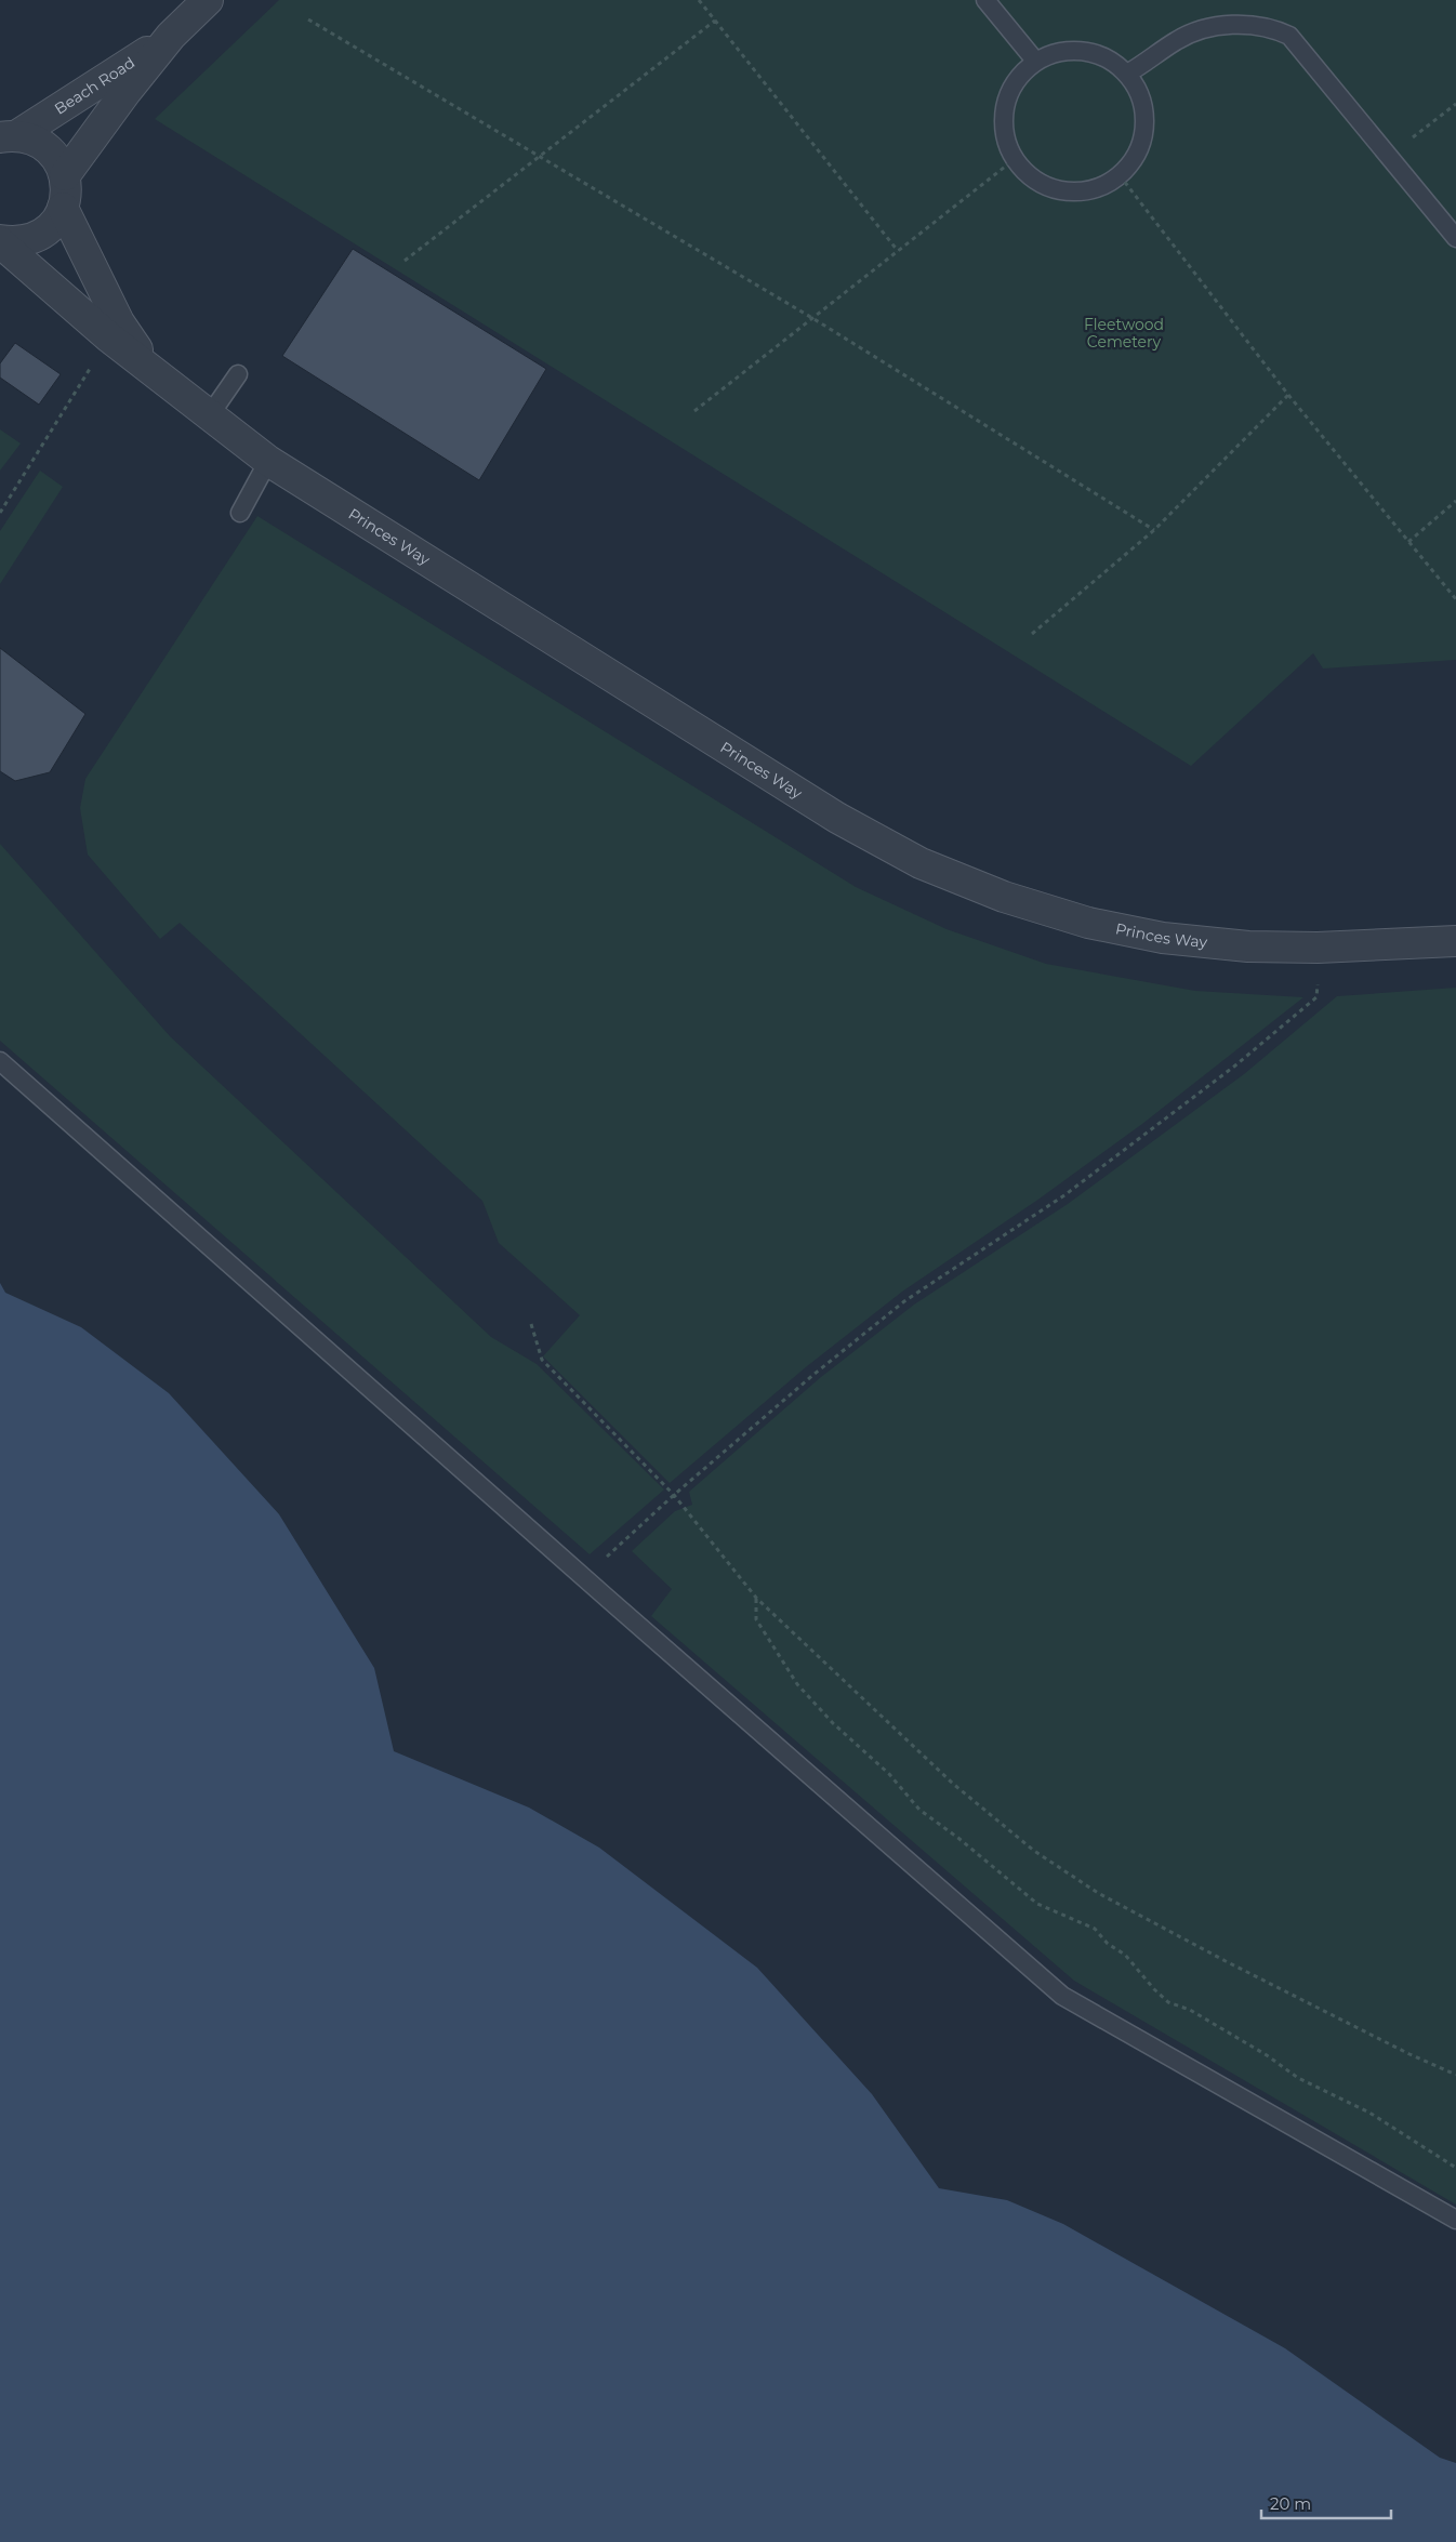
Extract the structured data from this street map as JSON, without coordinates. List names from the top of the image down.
{
  "streets": {
    "street": ["Beach Road", "Princes Way"]
  },
  "parks": ["Fleetwood Cemetery"],
  "scale_bar": "20 m"
}
